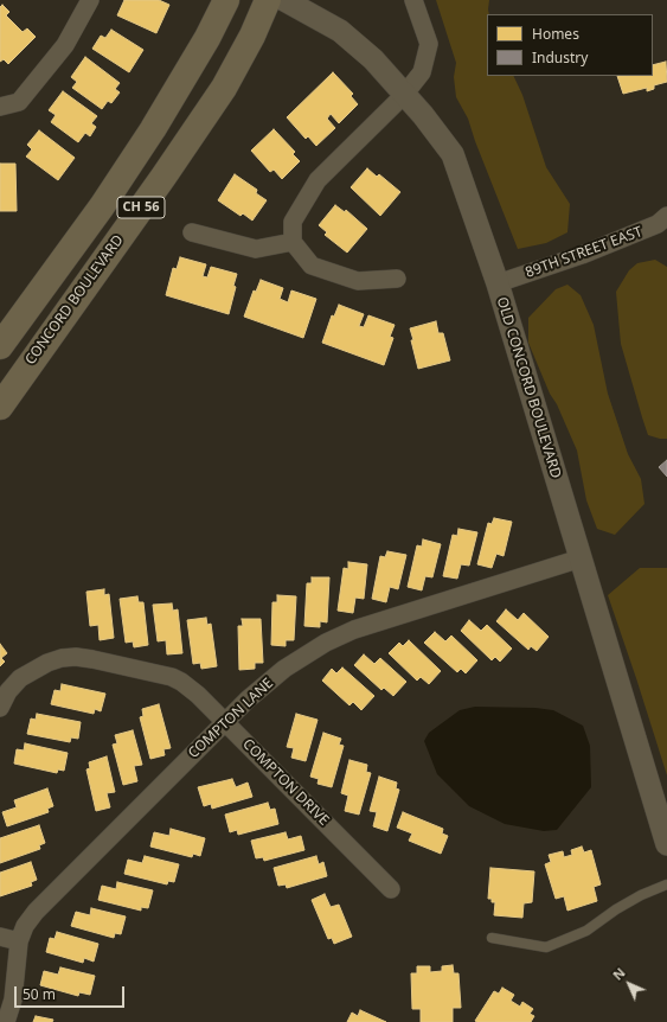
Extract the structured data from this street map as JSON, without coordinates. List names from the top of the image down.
{
  "streets": {
    "main road": ["CH 56", "CONCORD BOULEVARD"],
    "street": [
      "89TH STREET EAST",
      "OLD CONCORD BOULEVARD",
      "COMPTON LANE",
      "COMPTON DRIVE"
    ]
  },
  "crossings": [
    ["89TH STREET EAST", "OLD CONCORD BOULEVARD"],
    ["OLD CONCORD BOULEVARD", "COMPTON LANE"],
    ["COMPTON LANE", "COMPTON DRIVE"]
  ],
  "legend": ["Homes", "Industry"],
  "scale_bar": "50 m",
  "north": "top left"
}
